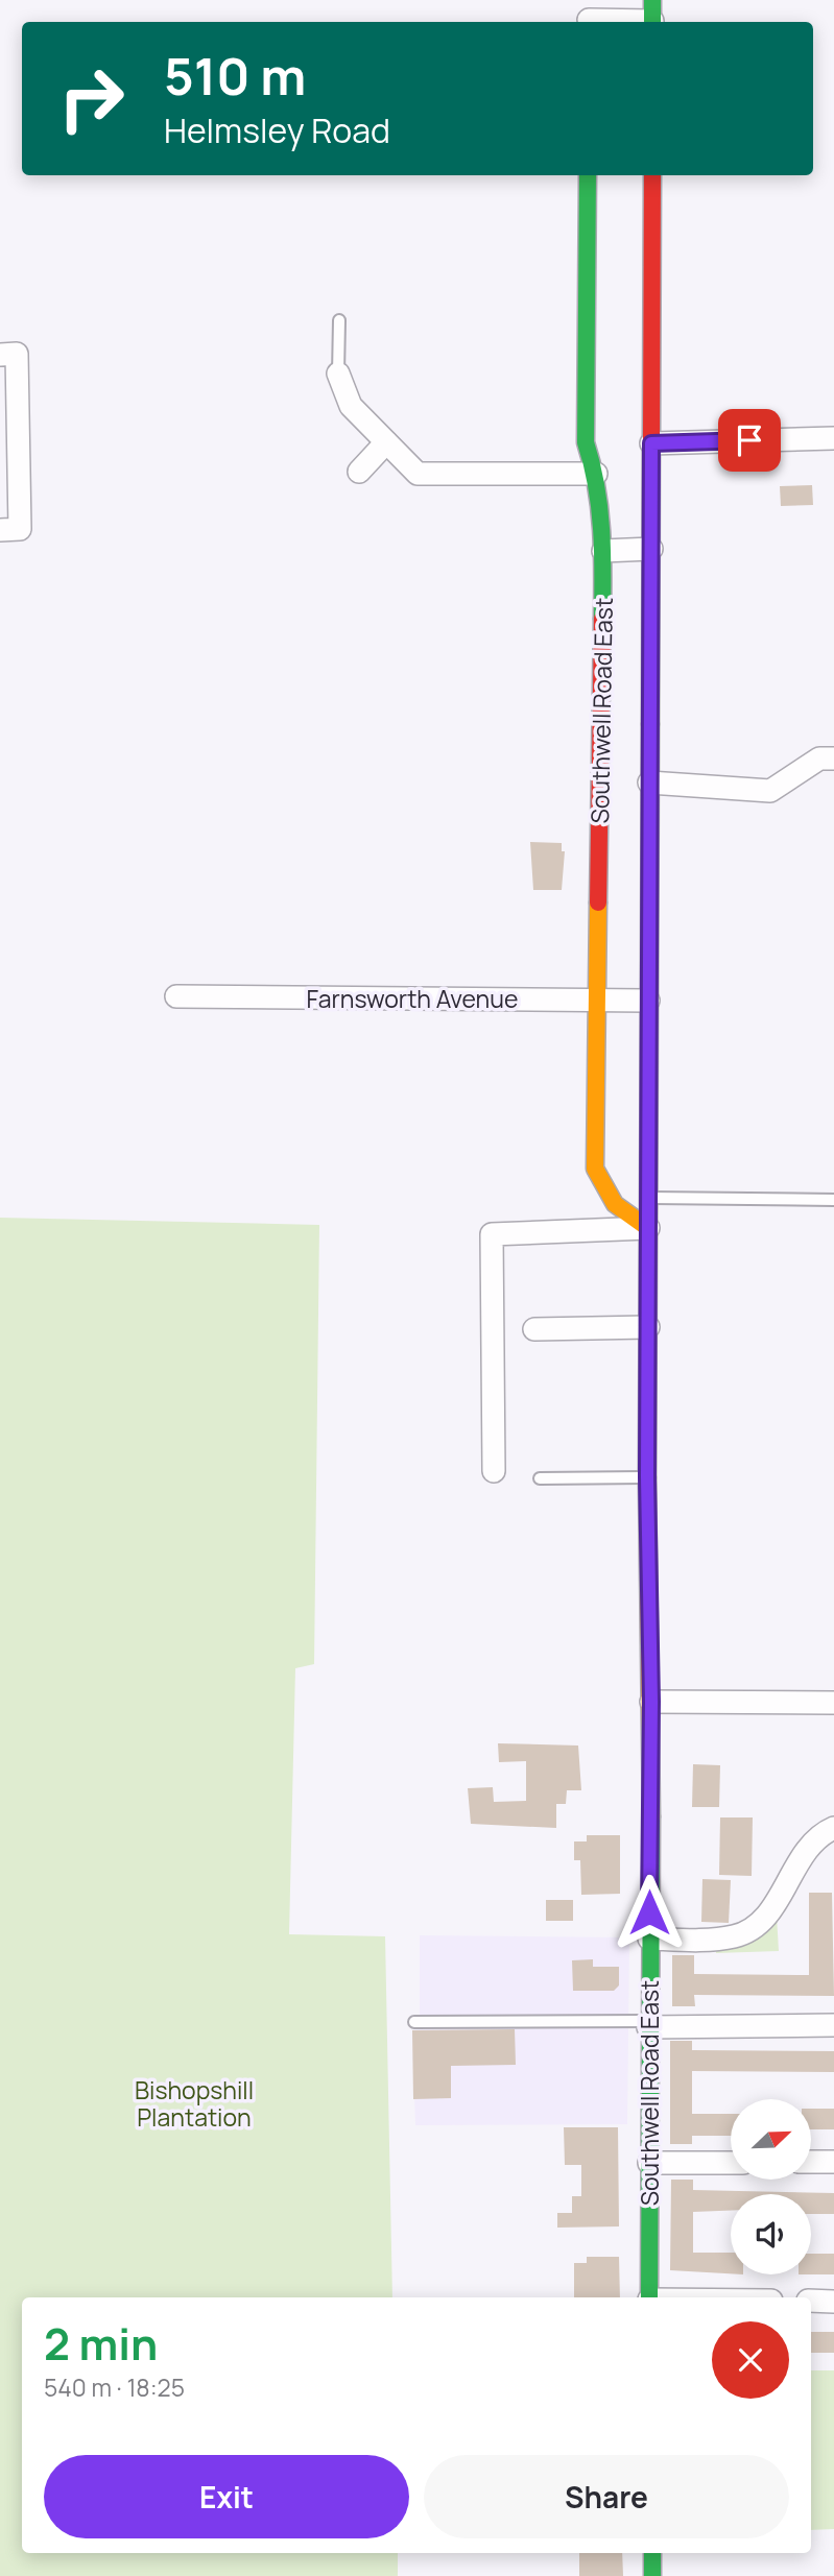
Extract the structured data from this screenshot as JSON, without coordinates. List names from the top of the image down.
{
  "streets": {
    "main road": ["Southwell Road East"],
    "street": ["Farnsworth Avenue"]
  },
  "crossings": [
    ["Southwell Road East", "Farnsworth Avenue"]
  ],
  "parks": ["Bishopshill Plantation"],
  "north": "top right",
  "page": {
    "turn": ["510 m", "Helmsley Road"],
    "heading": ["2 min", "540 m · 18:25"],
    "buttons": ["Exit", "Share"]
  }
}
